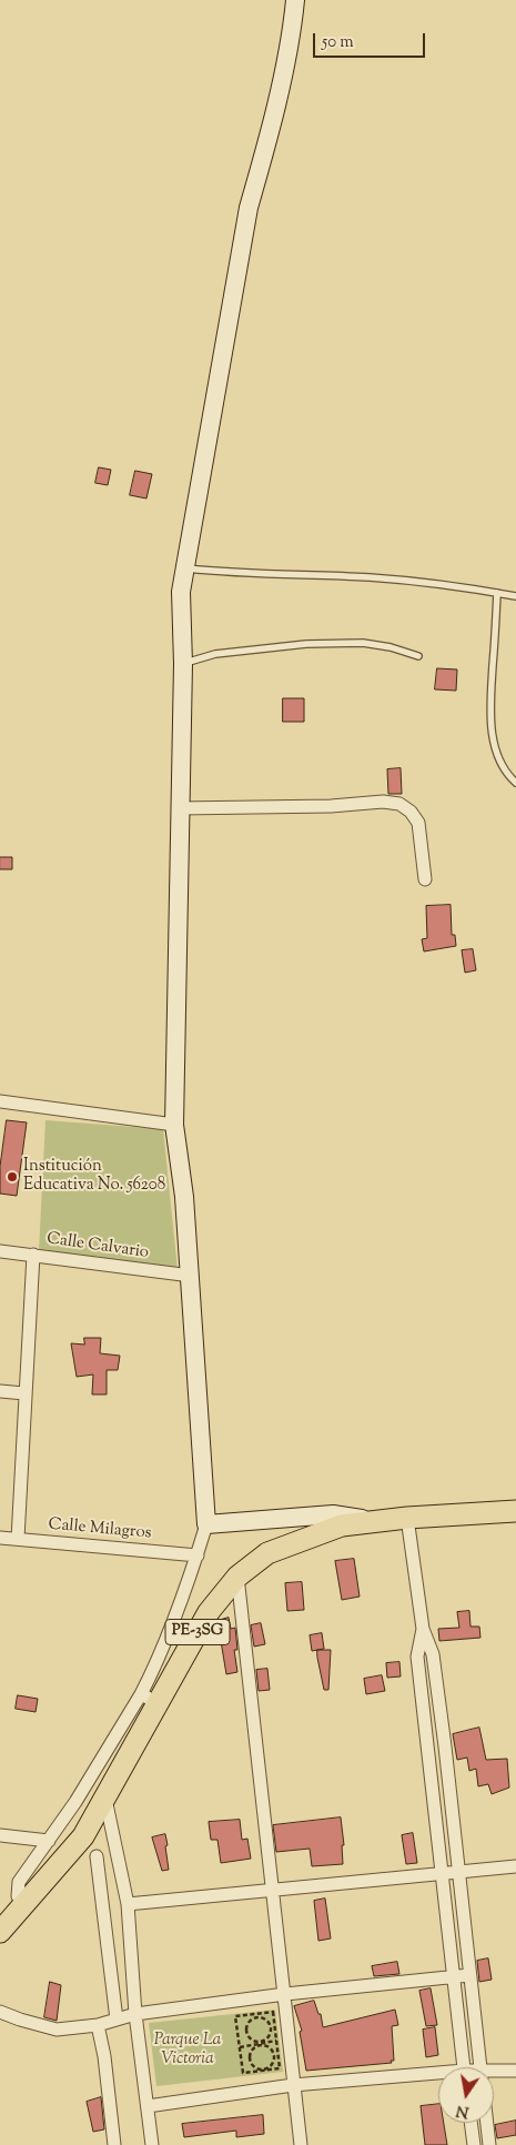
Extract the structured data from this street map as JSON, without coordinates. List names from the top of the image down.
{
  "streets": {
    "main road": ["PE-3SG"],
    "street": ["Calle Calvario", "Calle Milagros"]
  },
  "parks": ["Parque La Victoria"],
  "places": ["Institución Educativa No. 56208"],
  "scale_bar": "50 m",
  "north": "bottom"
}
